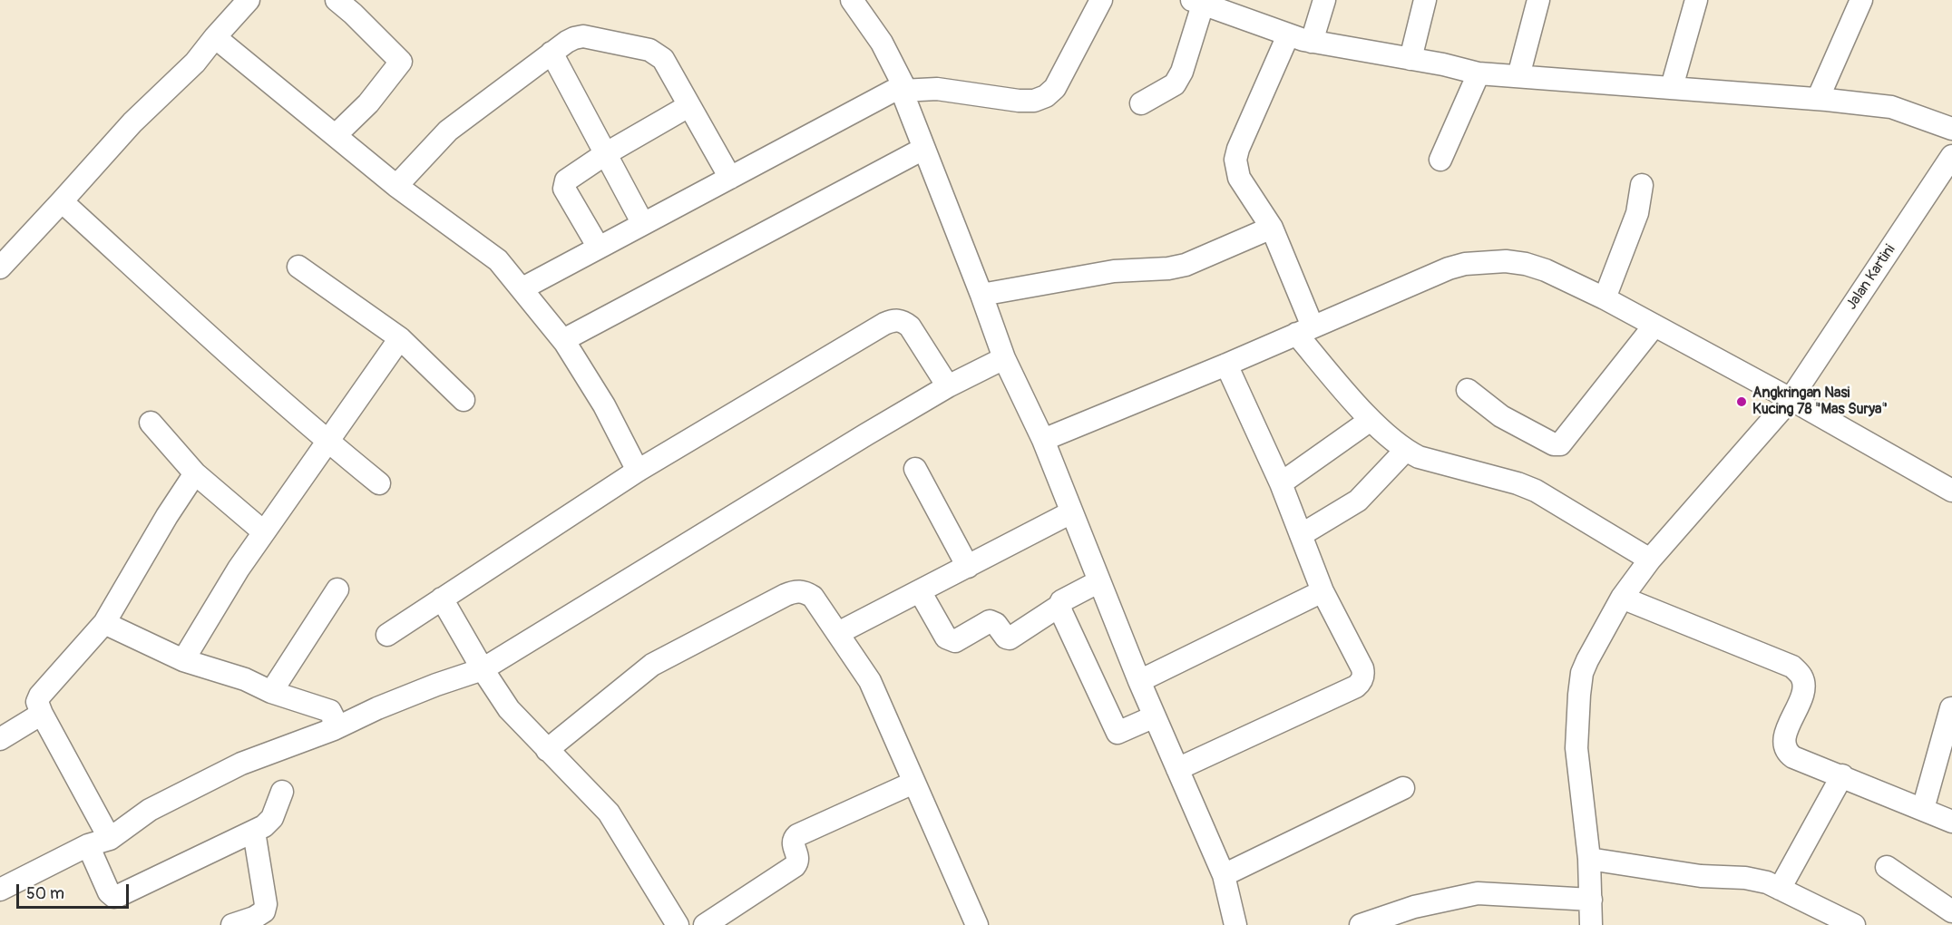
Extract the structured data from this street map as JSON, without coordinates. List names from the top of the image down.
{
  "streets": {
    "street": ["Jalan Kartini"]
  },
  "places": ["Angkringan Nasi Kucing 78 \"Mas Surya\""],
  "scale_bar": "50 m"
}
